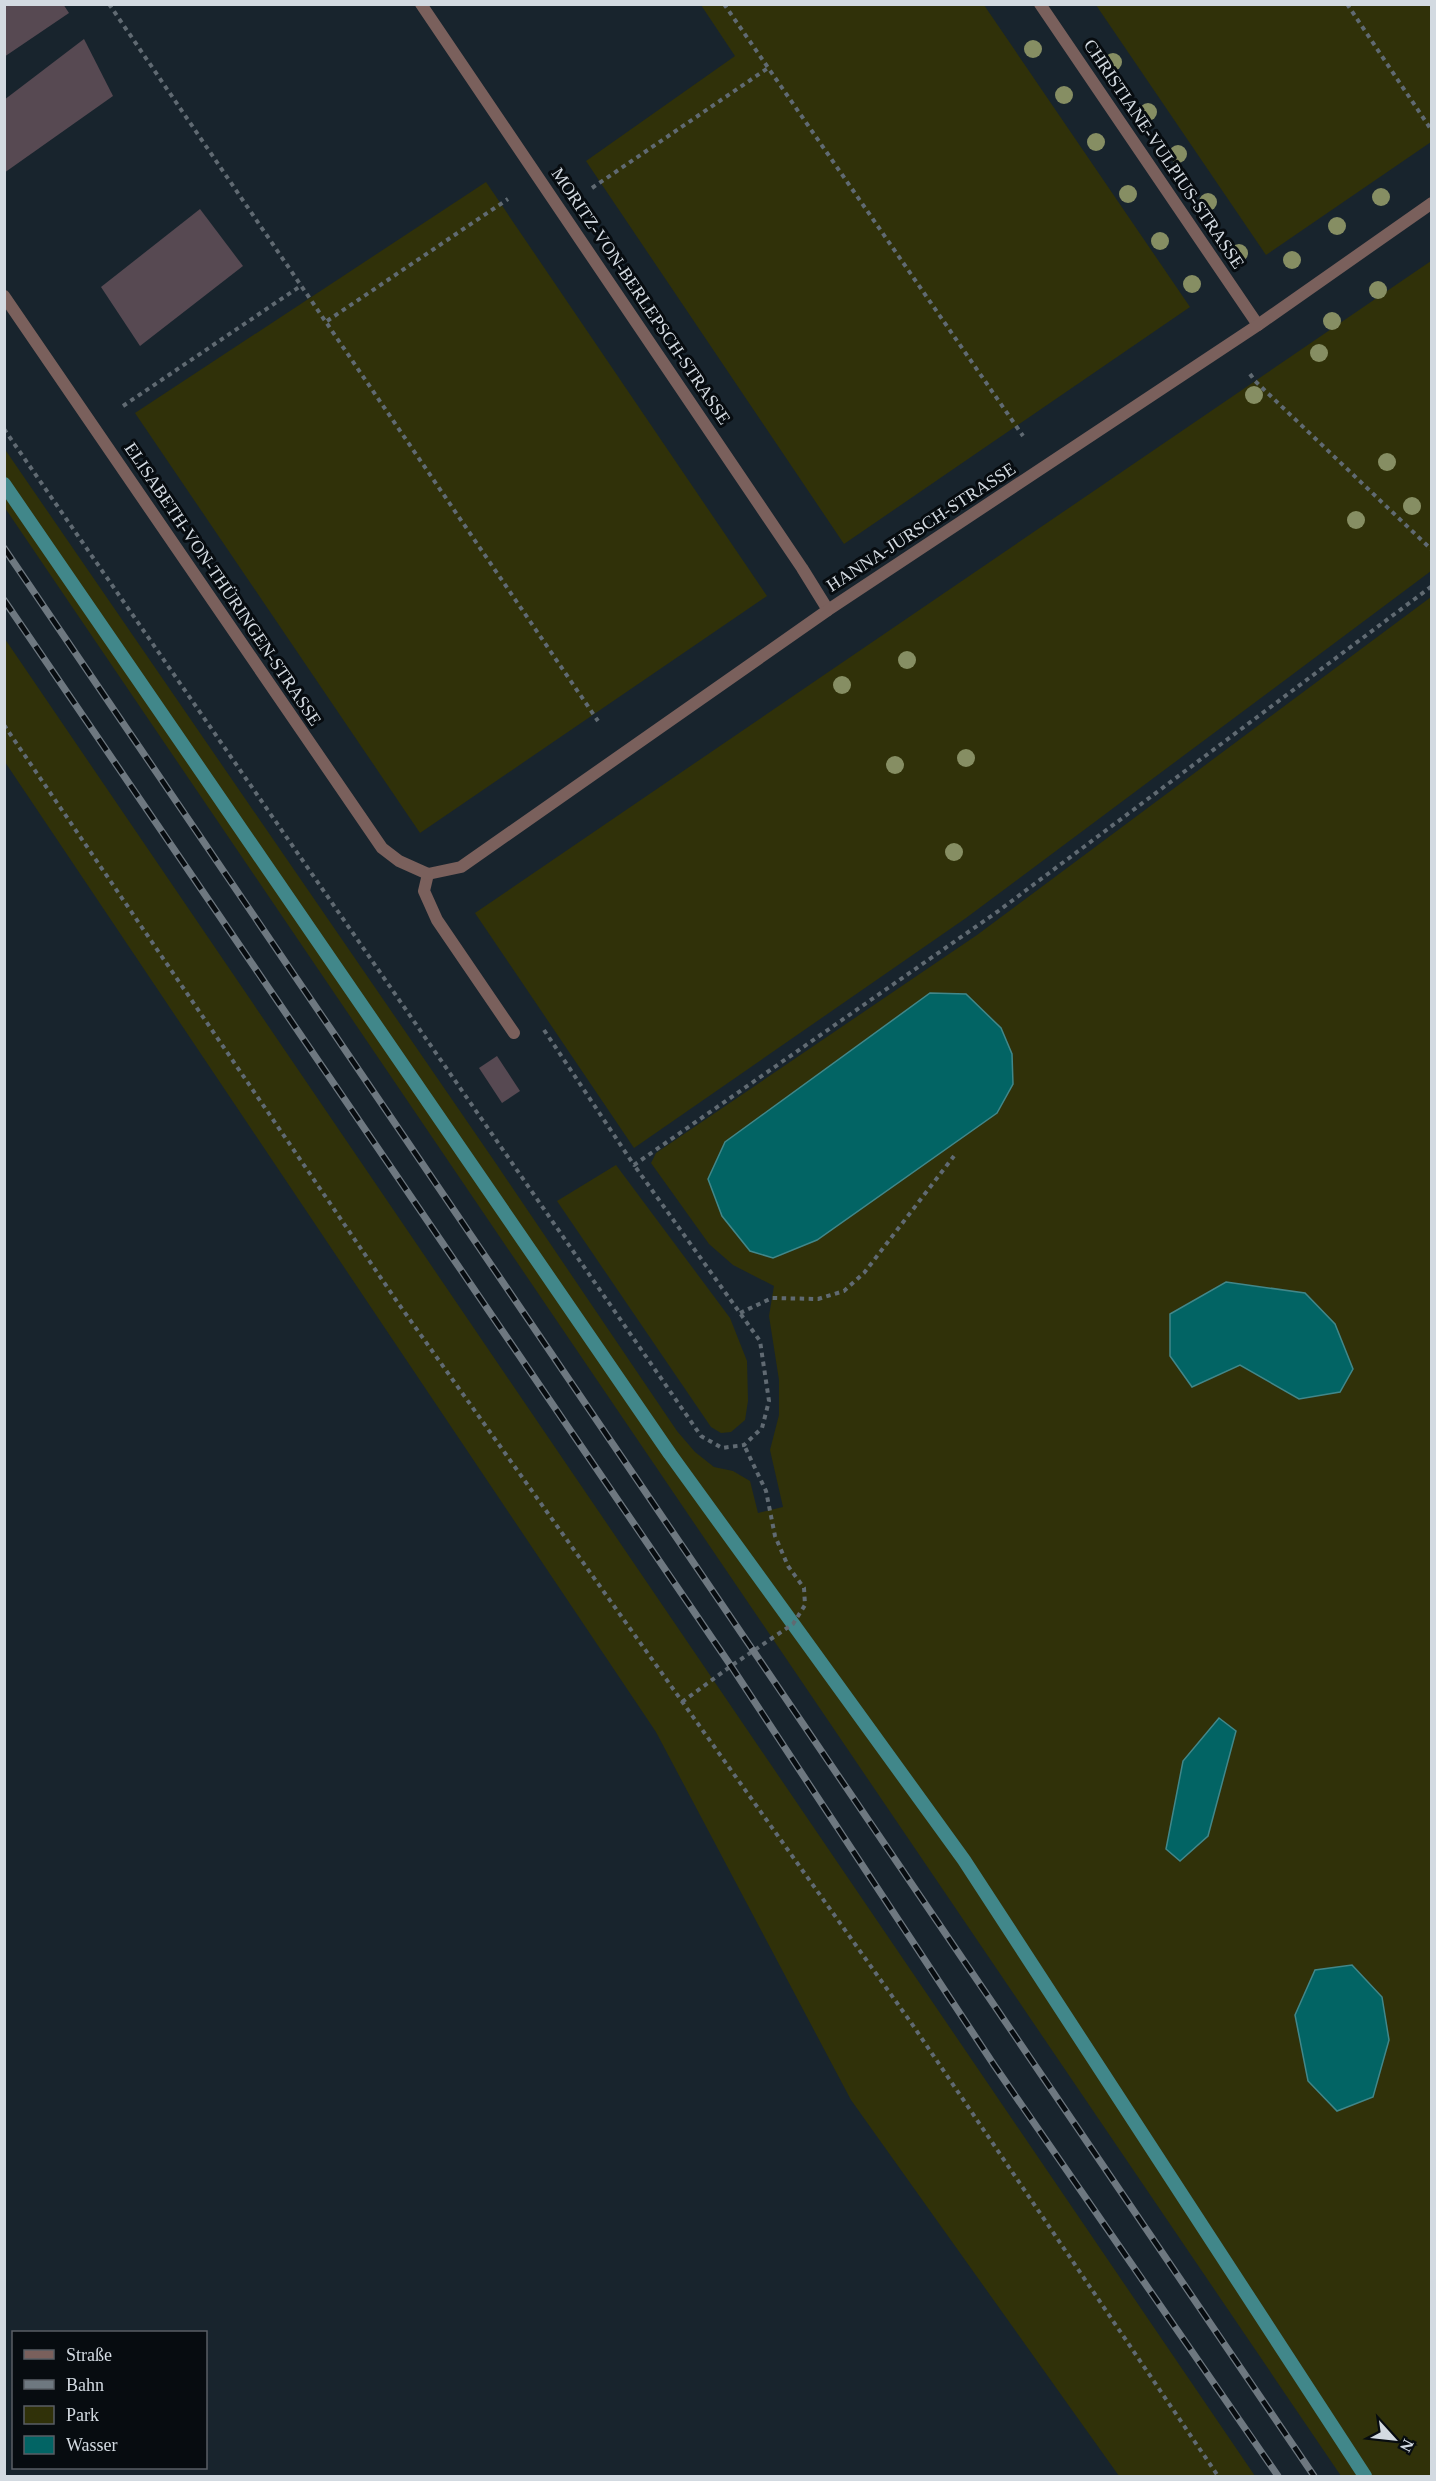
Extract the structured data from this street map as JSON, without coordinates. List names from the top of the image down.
{
  "streets": {
    "street": [
      "CHRISTIANE-VULPIUS-STRASSE",
      "MORITZ-VON-BERLEPSCH-STRASSE",
      "HANNA-JURSCH-STRASSE",
      "ELISABETH-VON-THÜRINGEN-STRASSE"
    ]
  },
  "crossings": [
    ["CHRISTIANE-VULPIUS-STRASSE", "HANNA-JURSCH-STRASSE"],
    ["MORITZ-VON-BERLEPSCH-STRASSE", "HANNA-JURSCH-STRASSE"],
    ["HANNA-JURSCH-STRASSE", "ELISABETH-VON-THÜRINGEN-STRASSE"]
  ],
  "legend": [
    "Straße",
    "Bahn",
    "Park",
    "Wasser"
  ],
  "north": "bottom right"
}
